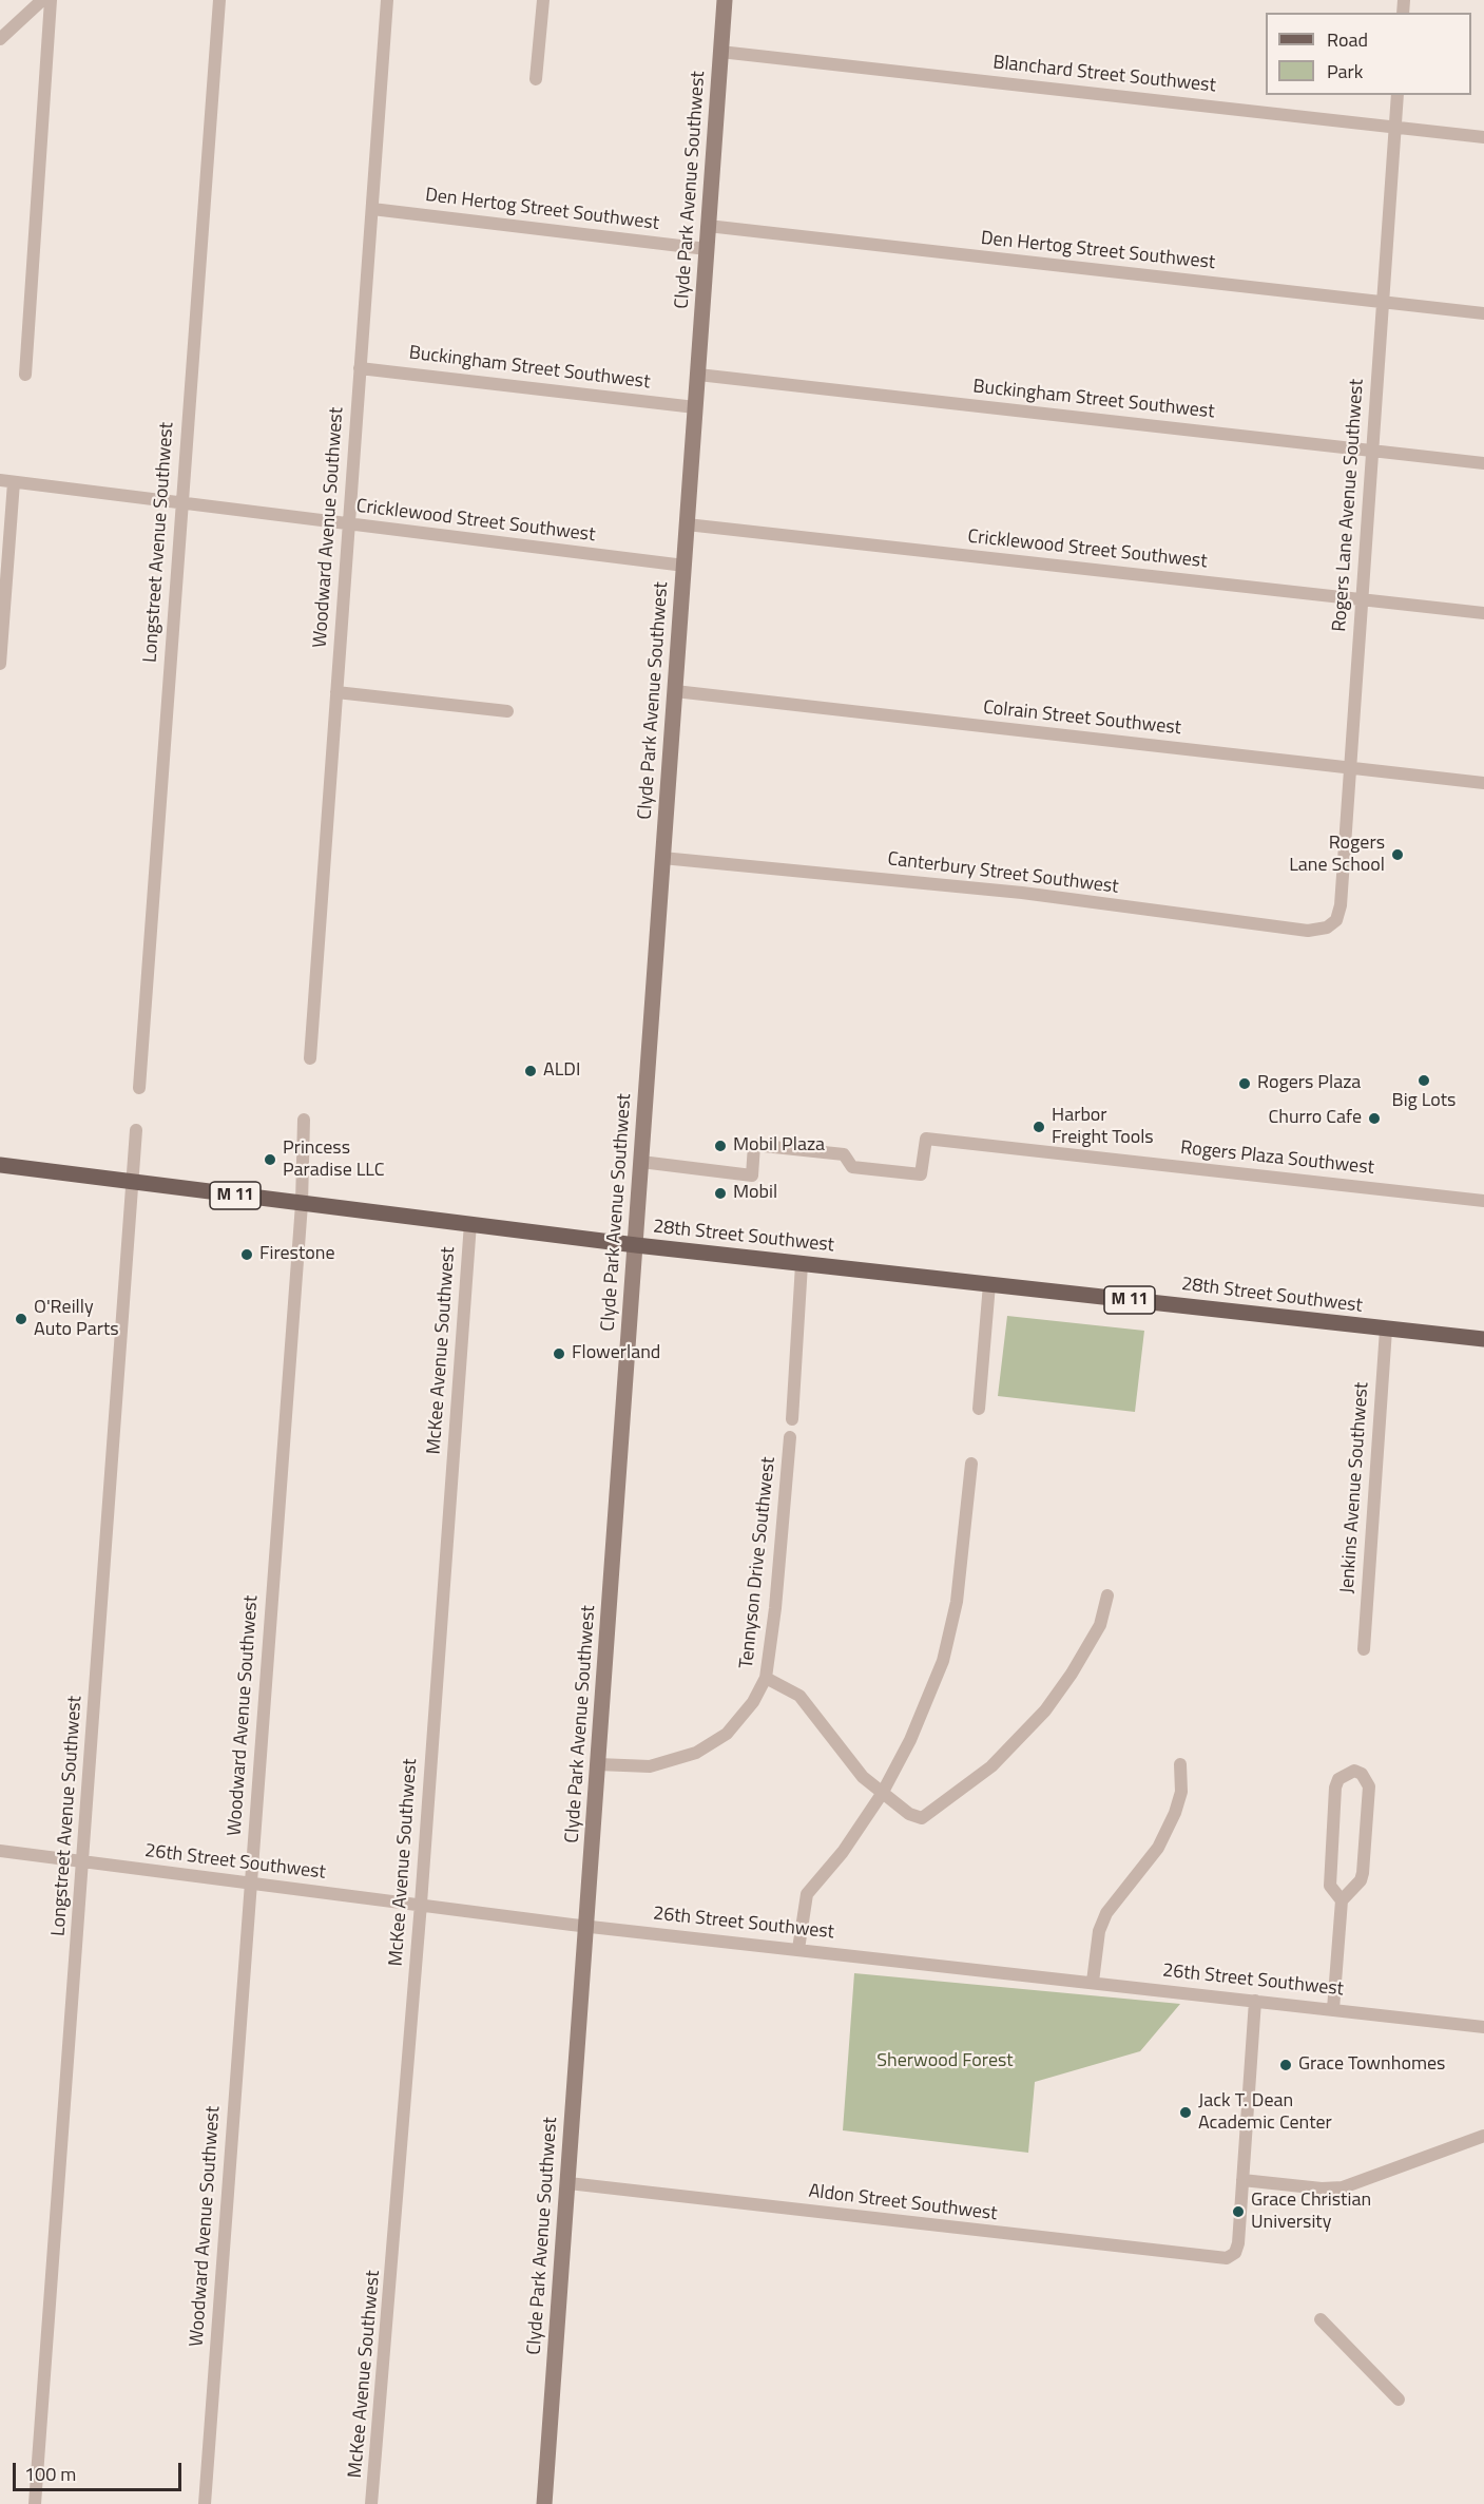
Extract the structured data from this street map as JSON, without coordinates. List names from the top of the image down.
{
  "streets": {
    "main road": ["Clyde Park Avenue Southwest", "M 11", "28th Street Southwest"],
    "street": [
      "Blanchard Street Southwest",
      "Den Hertog Street Southwest",
      "Buckingham Street Southwest",
      "Rogers Lane Avenue Southwest",
      "Cricklewood Street Southwest",
      "Woodward Avenue Southwest",
      "Longstreet Avenue Southwest",
      "Colrain Street Southwest",
      "Canterbury Street Southwest",
      "Rogers Plaza Southwest",
      "McKee Avenue Southwest",
      "Jenkins Avenue Southwest",
      "Tennyson Drive Southwest",
      "26th Street Southwest",
      "Aldon Street Southwest"
    ]
  },
  "crossings": [
    ["Blanchard Street Southwest", "Clyde Park Avenue Southwest"],
    ["Blanchard Street Southwest", "Rogers Lane Avenue Southwest"],
    ["Clyde Park Avenue Southwest", "Den Hertog Street Southwest"],
    ["Clyde Park Avenue Southwest", "Buckingham Street Southwest"],
    ["Clyde Park Avenue Southwest", "Cricklewood Street Southwest"],
    ["Clyde Park Avenue Southwest", "Colrain Street Southwest"],
    ["Clyde Park Avenue Southwest", "Canterbury Street Southwest"],
    ["Clyde Park Avenue Southwest", "Rogers Plaza Southwest"],
    ["Clyde Park Avenue Southwest", "28th Street Southwest"],
    ["Clyde Park Avenue Southwest", "Tennyson Drive Southwest"],
    ["Clyde Park Avenue Southwest", "26th Street Southwest"],
    ["Clyde Park Avenue Southwest", "Aldon Street Southwest"],
    ["Den Hertog Street Southwest", "Rogers Lane Avenue Southwest"],
    ["Den Hertog Street Southwest", "Woodward Avenue Southwest"],
    ["Buckingham Street Southwest", "Rogers Lane Avenue Southwest"],
    ["Buckingham Street Southwest", "Woodward Avenue Southwest"],
    ["Rogers Lane Avenue Southwest", "Cricklewood Street Southwest"],
    ["Rogers Lane Avenue Southwest", "Colrain Street Southwest"],
    ["Rogers Lane Avenue Southwest", "Canterbury Street Southwest"],
    ["Cricklewood Street Southwest", "Woodward Avenue Southwest"],
    ["Cricklewood Street Southwest", "Longstreet Avenue Southwest"],
    ["Woodward Avenue Southwest", "28th Street Southwest"],
    ["Woodward Avenue Southwest", "26th Street Southwest"],
    ["Longstreet Avenue Southwest", "28th Street Southwest"],
    ["Longstreet Avenue Southwest", "26th Street Southwest"],
    ["28th Street Southwest", "McKee Avenue Southwest"],
    ["28th Street Southwest", "Jenkins Avenue Southwest"],
    ["McKee Avenue Southwest", "26th Street Southwest"]
  ],
  "parks": ["Sherwood Forest"],
  "places": [
    "Rogers Lane School",
    "ALDI",
    "Big Lots",
    "Rogers Plaza",
    "Churro Cafe",
    "Harbor Freight Tools",
    "Mobil Plaza",
    "Princess Paradise LLC",
    "Mobil",
    "Firestone",
    "O'Reilly Auto Parts",
    "Flowerland",
    "Grace Townhomes",
    "Jack T. Dean Academic Center",
    "Grace Christian University"
  ],
  "legend": ["Road", "Park"],
  "scale_bar": "100 m"
}
